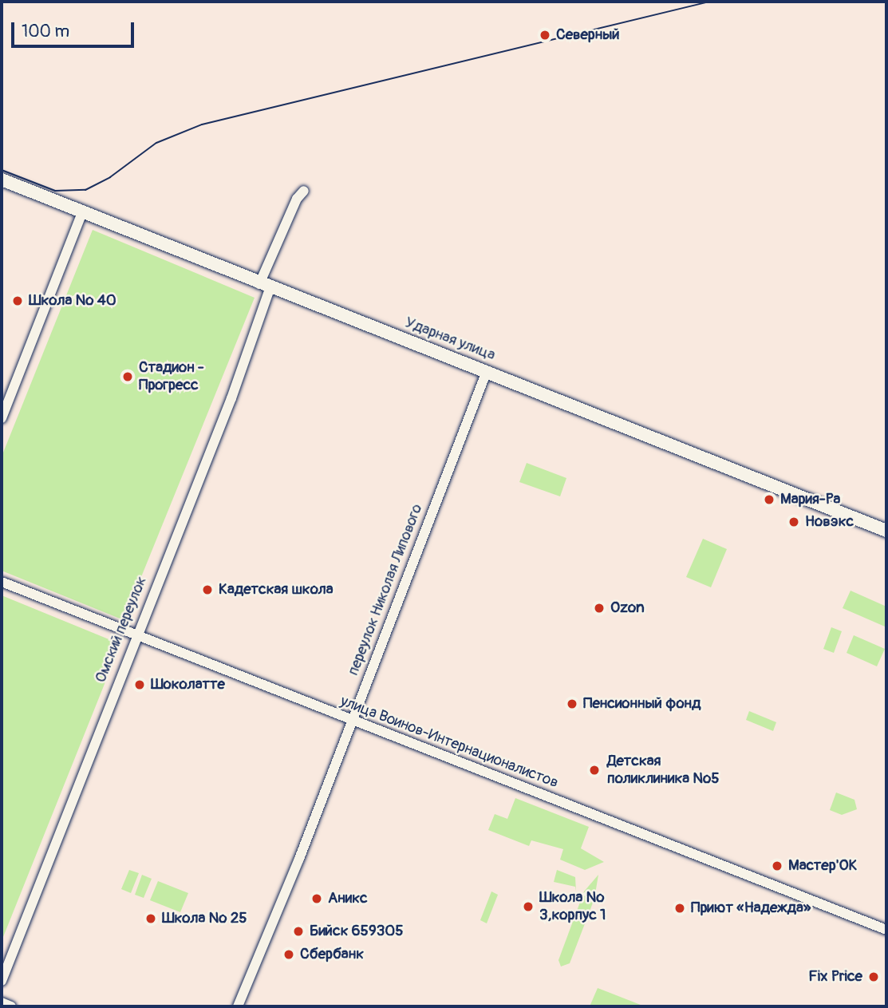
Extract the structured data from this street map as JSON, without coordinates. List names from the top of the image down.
{
  "streets": {
    "street": [
      "Ударная улица",
      "переулок Николая Липового",
      "Омский переулок",
      "улица Воинов-Интернационалистов"
    ]
  },
  "crossings": [
    ["Ударная улица", "переулок Николая Липового"],
    ["Ударная улица", "Омский переулок"],
    ["переулок Николая Липового", "улица Воинов-Интернационалистов"],
    ["Омский переулок", "улица Воинов-Интернационалистов"]
  ],
  "places": [
    "Северный",
    "Школа № 40",
    "Стадион - Прогресс",
    "Мария-Ра",
    "Новэкс",
    "Кадетская школа",
    "Ozon",
    "Шоколатте",
    "Пенсионный фонд",
    "Детская поликлиника №5",
    "Мастер'ОК",
    "Аникс",
    "Школа № 3,корпус 1",
    "Приют «Надежда»",
    "Школа № 25",
    "Бийск 659305",
    "Сбербанк",
    "Fix Price"
  ],
  "scale_bar": "100 m"
}
